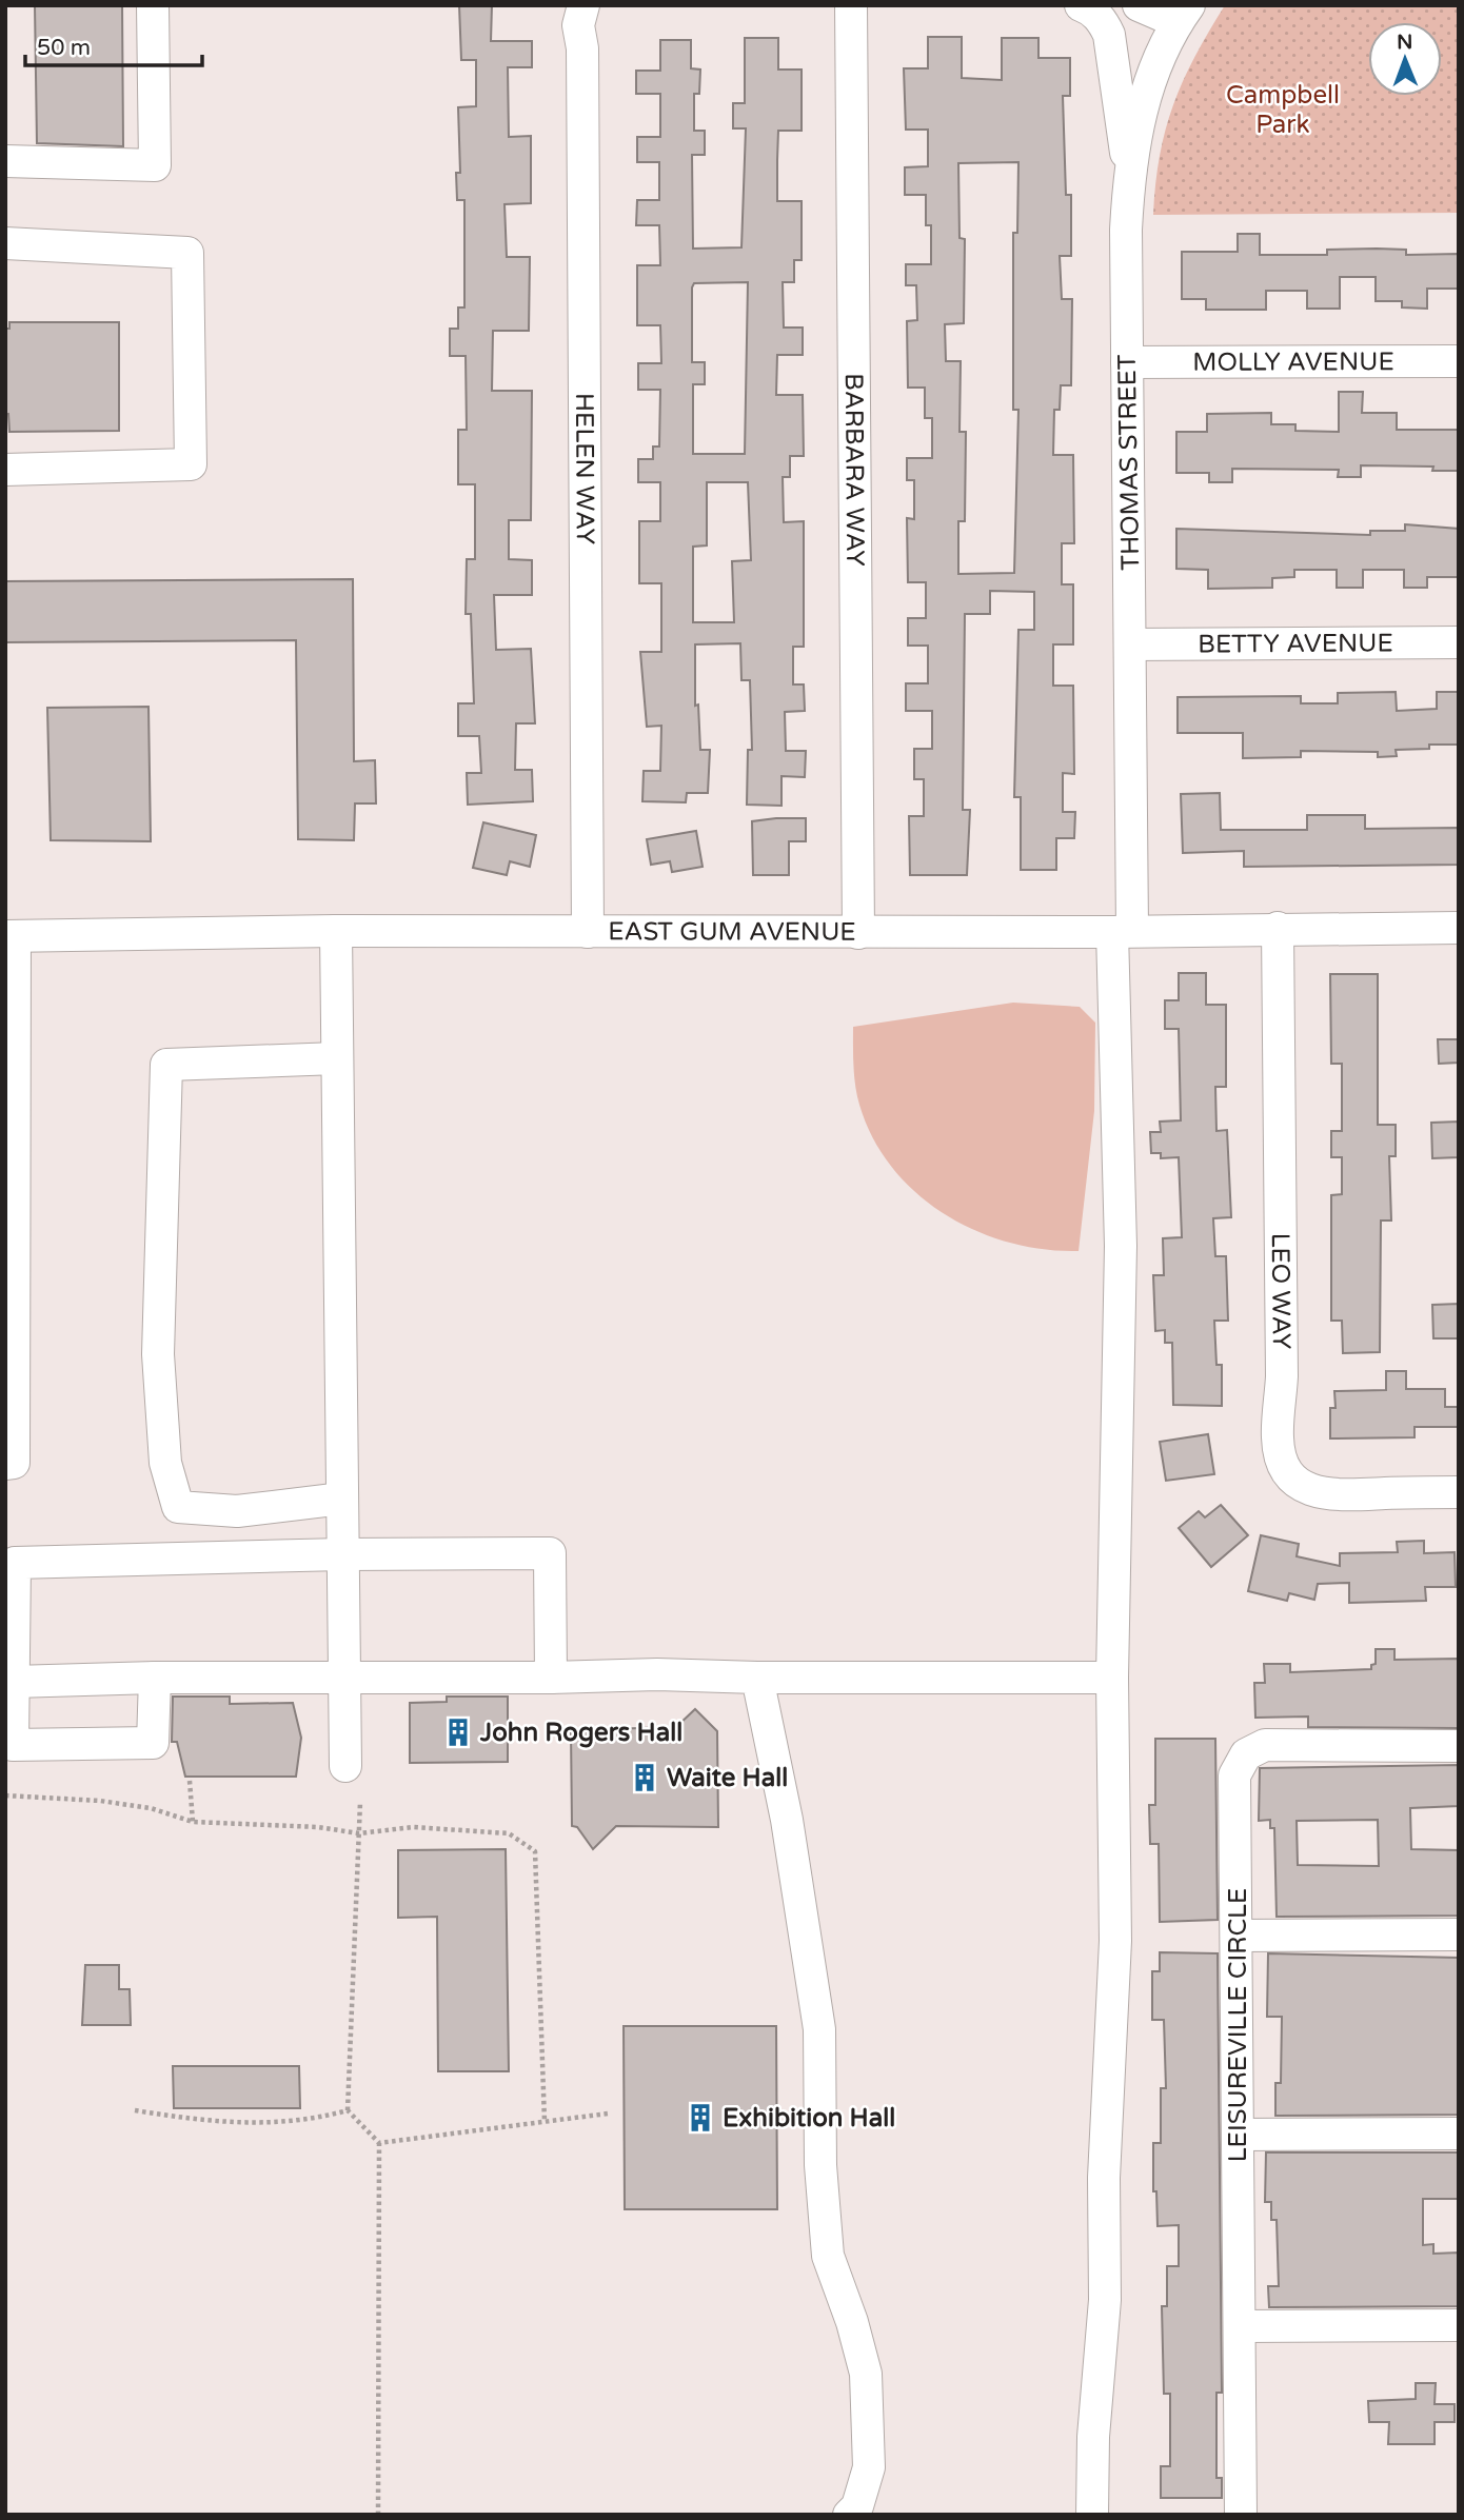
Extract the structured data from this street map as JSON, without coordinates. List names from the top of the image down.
{
  "streets": {
    "street": [
      "MOLLY AVENUE",
      "THOMAS STREET",
      "HELEN WAY",
      "BARBARA WAY",
      "BETTY AVENUE",
      "EAST GUM AVENUE",
      "LEO WAY",
      "LEISUREVILLE CIRCLE"
    ]
  },
  "crossings": [
    ["MOLLY AVENUE", "THOMAS STREET"],
    ["THOMAS STREET", "BETTY AVENUE"],
    ["THOMAS STREET", "EAST GUM AVENUE"],
    ["HELEN WAY", "EAST GUM AVENUE"],
    ["BARBARA WAY", "EAST GUM AVENUE"],
    ["EAST GUM AVENUE", "LEO WAY"]
  ],
  "parks": ["Campbell Park"],
  "places": {
    "building": ["John Rogers Hall", "Waite Hall", "Exhibition Hall"]
  },
  "scale_bar": "50 m",
  "north": "top"
}
